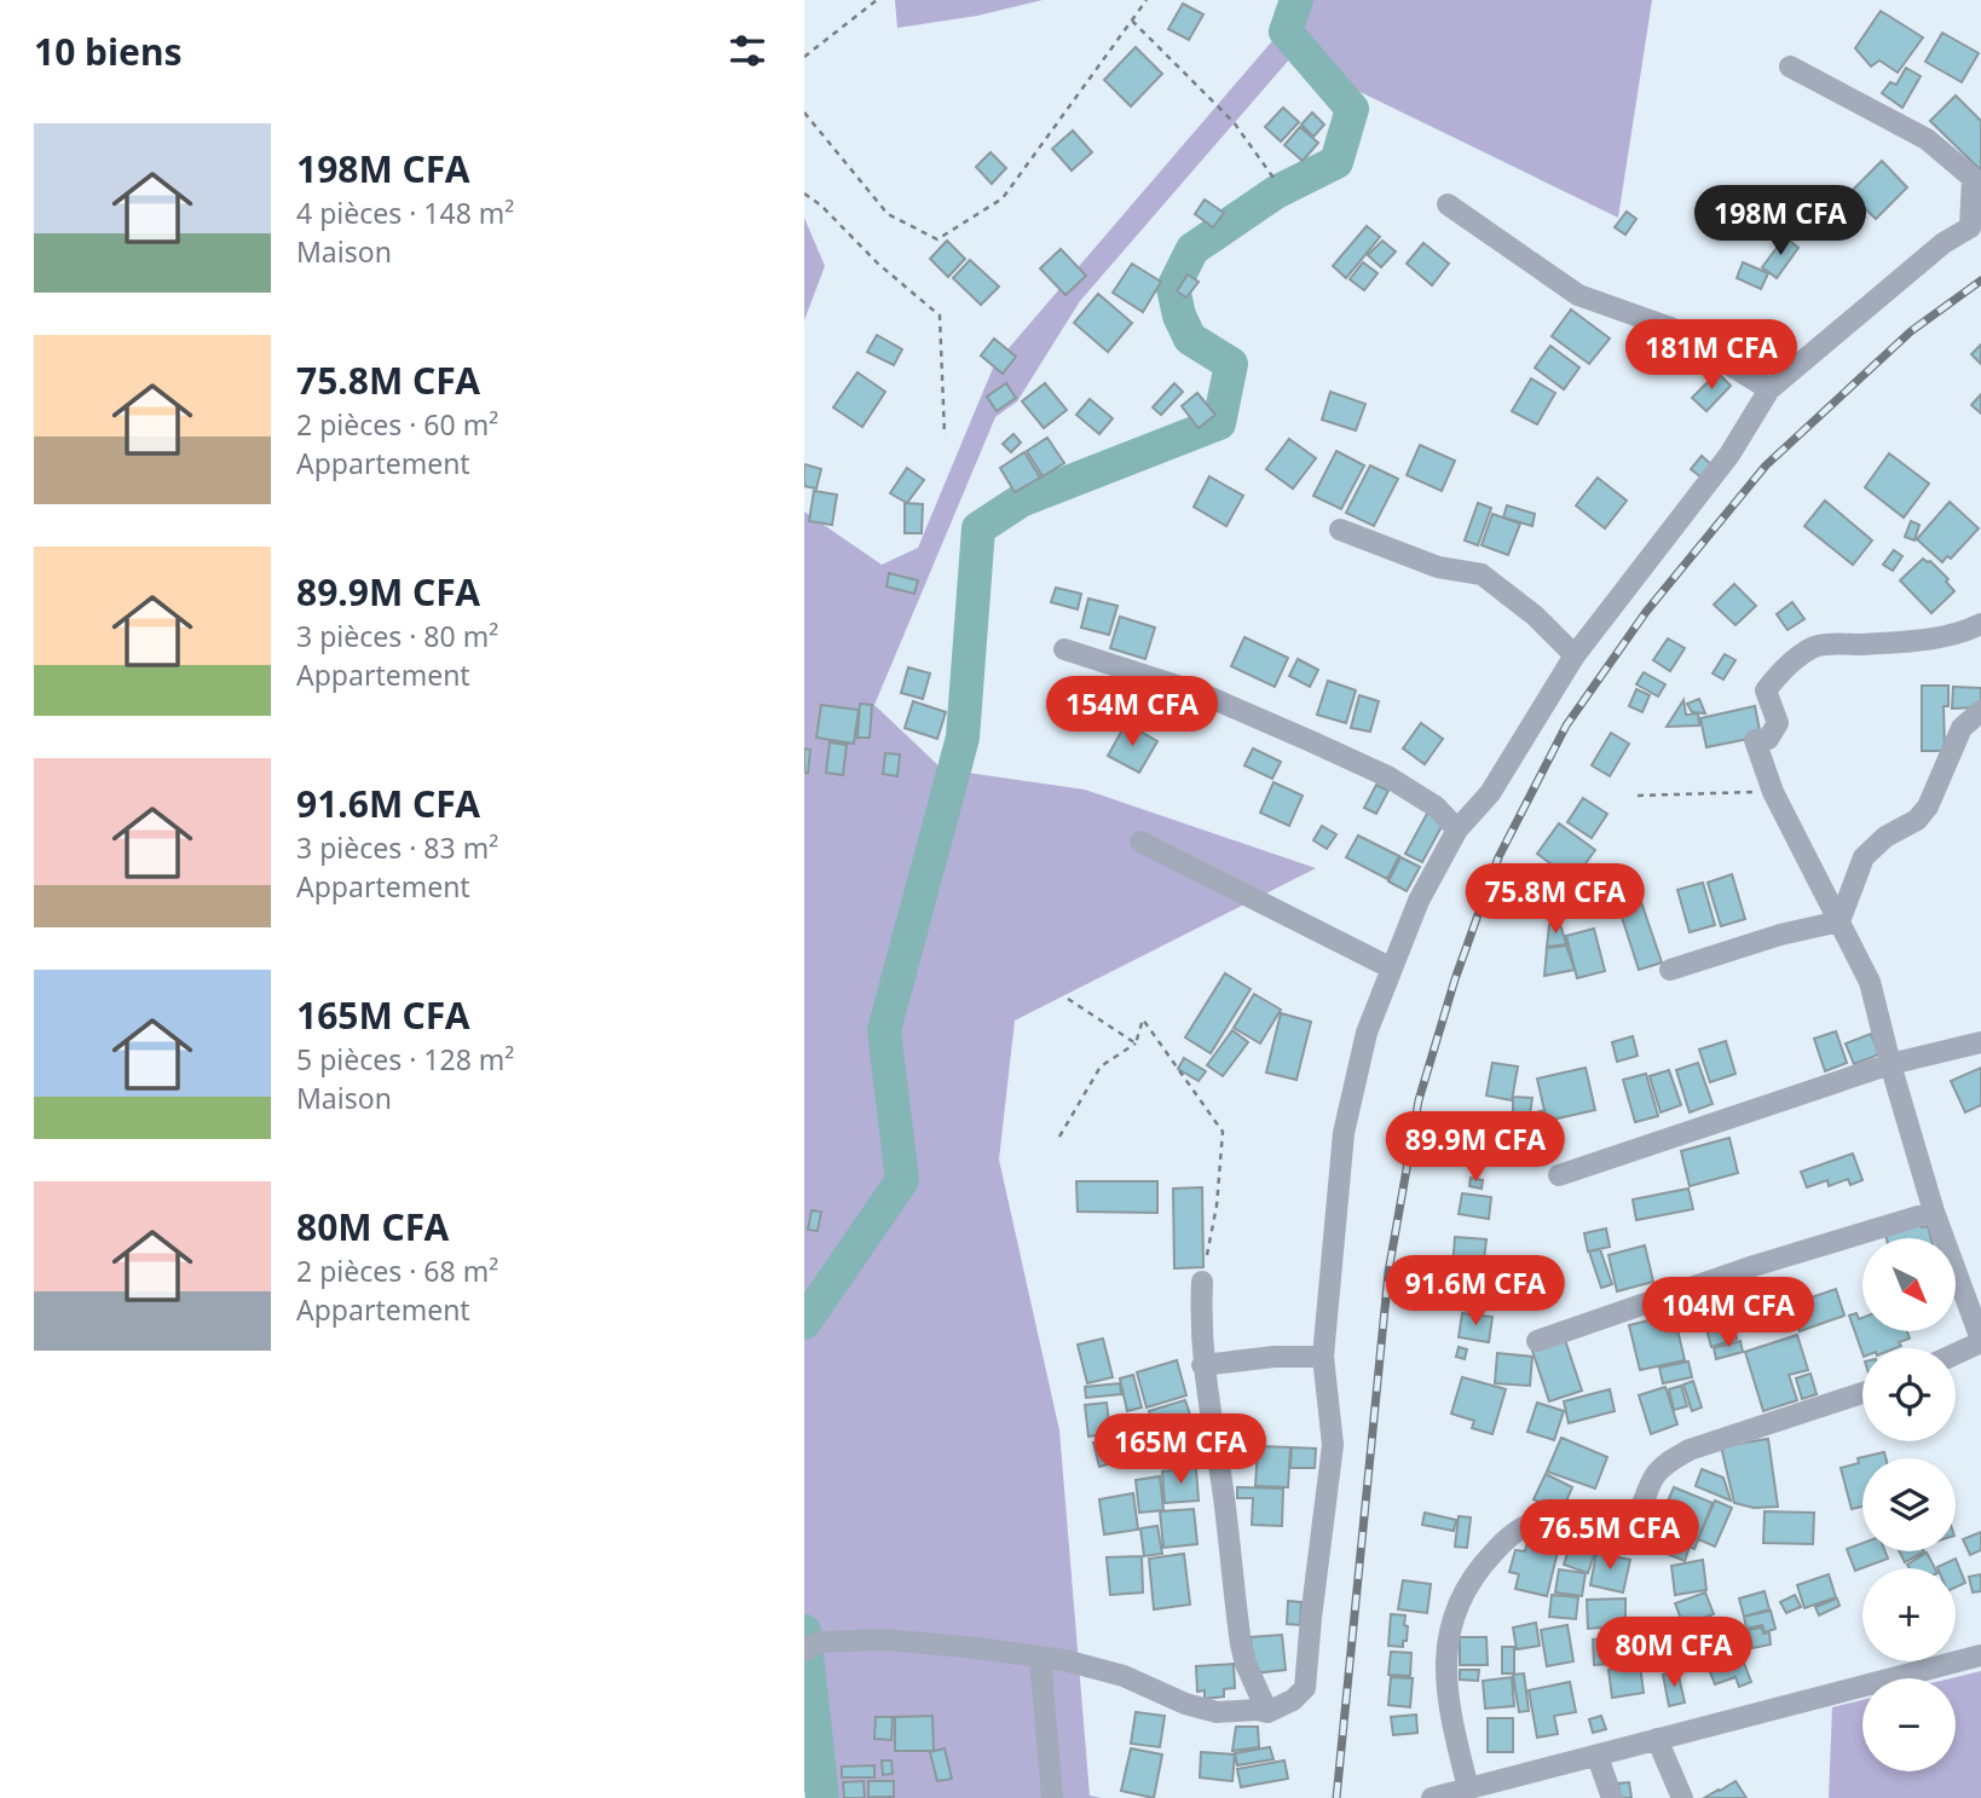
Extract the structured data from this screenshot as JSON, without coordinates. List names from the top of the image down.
{
  "north": "bottom right",
  "page": {
    "heading": "10 biens",
    "list": [
      {
        "name": "198M CFA",
        "note": "4 pièces · 148 m² · Maison"
      },
      {
        "name": "75.8M CFA",
        "note": "2 pièces · 60 m² · Appartement"
      },
      {
        "name": "89.9M CFA",
        "note": "3 pièces · 80 m² · Appartement"
      },
      {
        "name": "91.6M CFA",
        "note": "3 pièces · 83 m² · Appartement"
      },
      {
        "name": "165M CFA",
        "note": "5 pièces · 128 m² · Maison"
      },
      {
        "name": "80M CFA",
        "note": "2 pièces · 68 m² · Appartement"
      }
    ],
    "price": [
      "198M CFA",
      "181M CFA",
      "154M CFA",
      "75.8M CFA",
      "89.9M CFA",
      "91.6M CFA",
      "104M CFA",
      "165M CFA",
      "76.5M CFA",
      "80M CFA"
    ],
    "map_buttons": ["+", "−"]
  }
}
